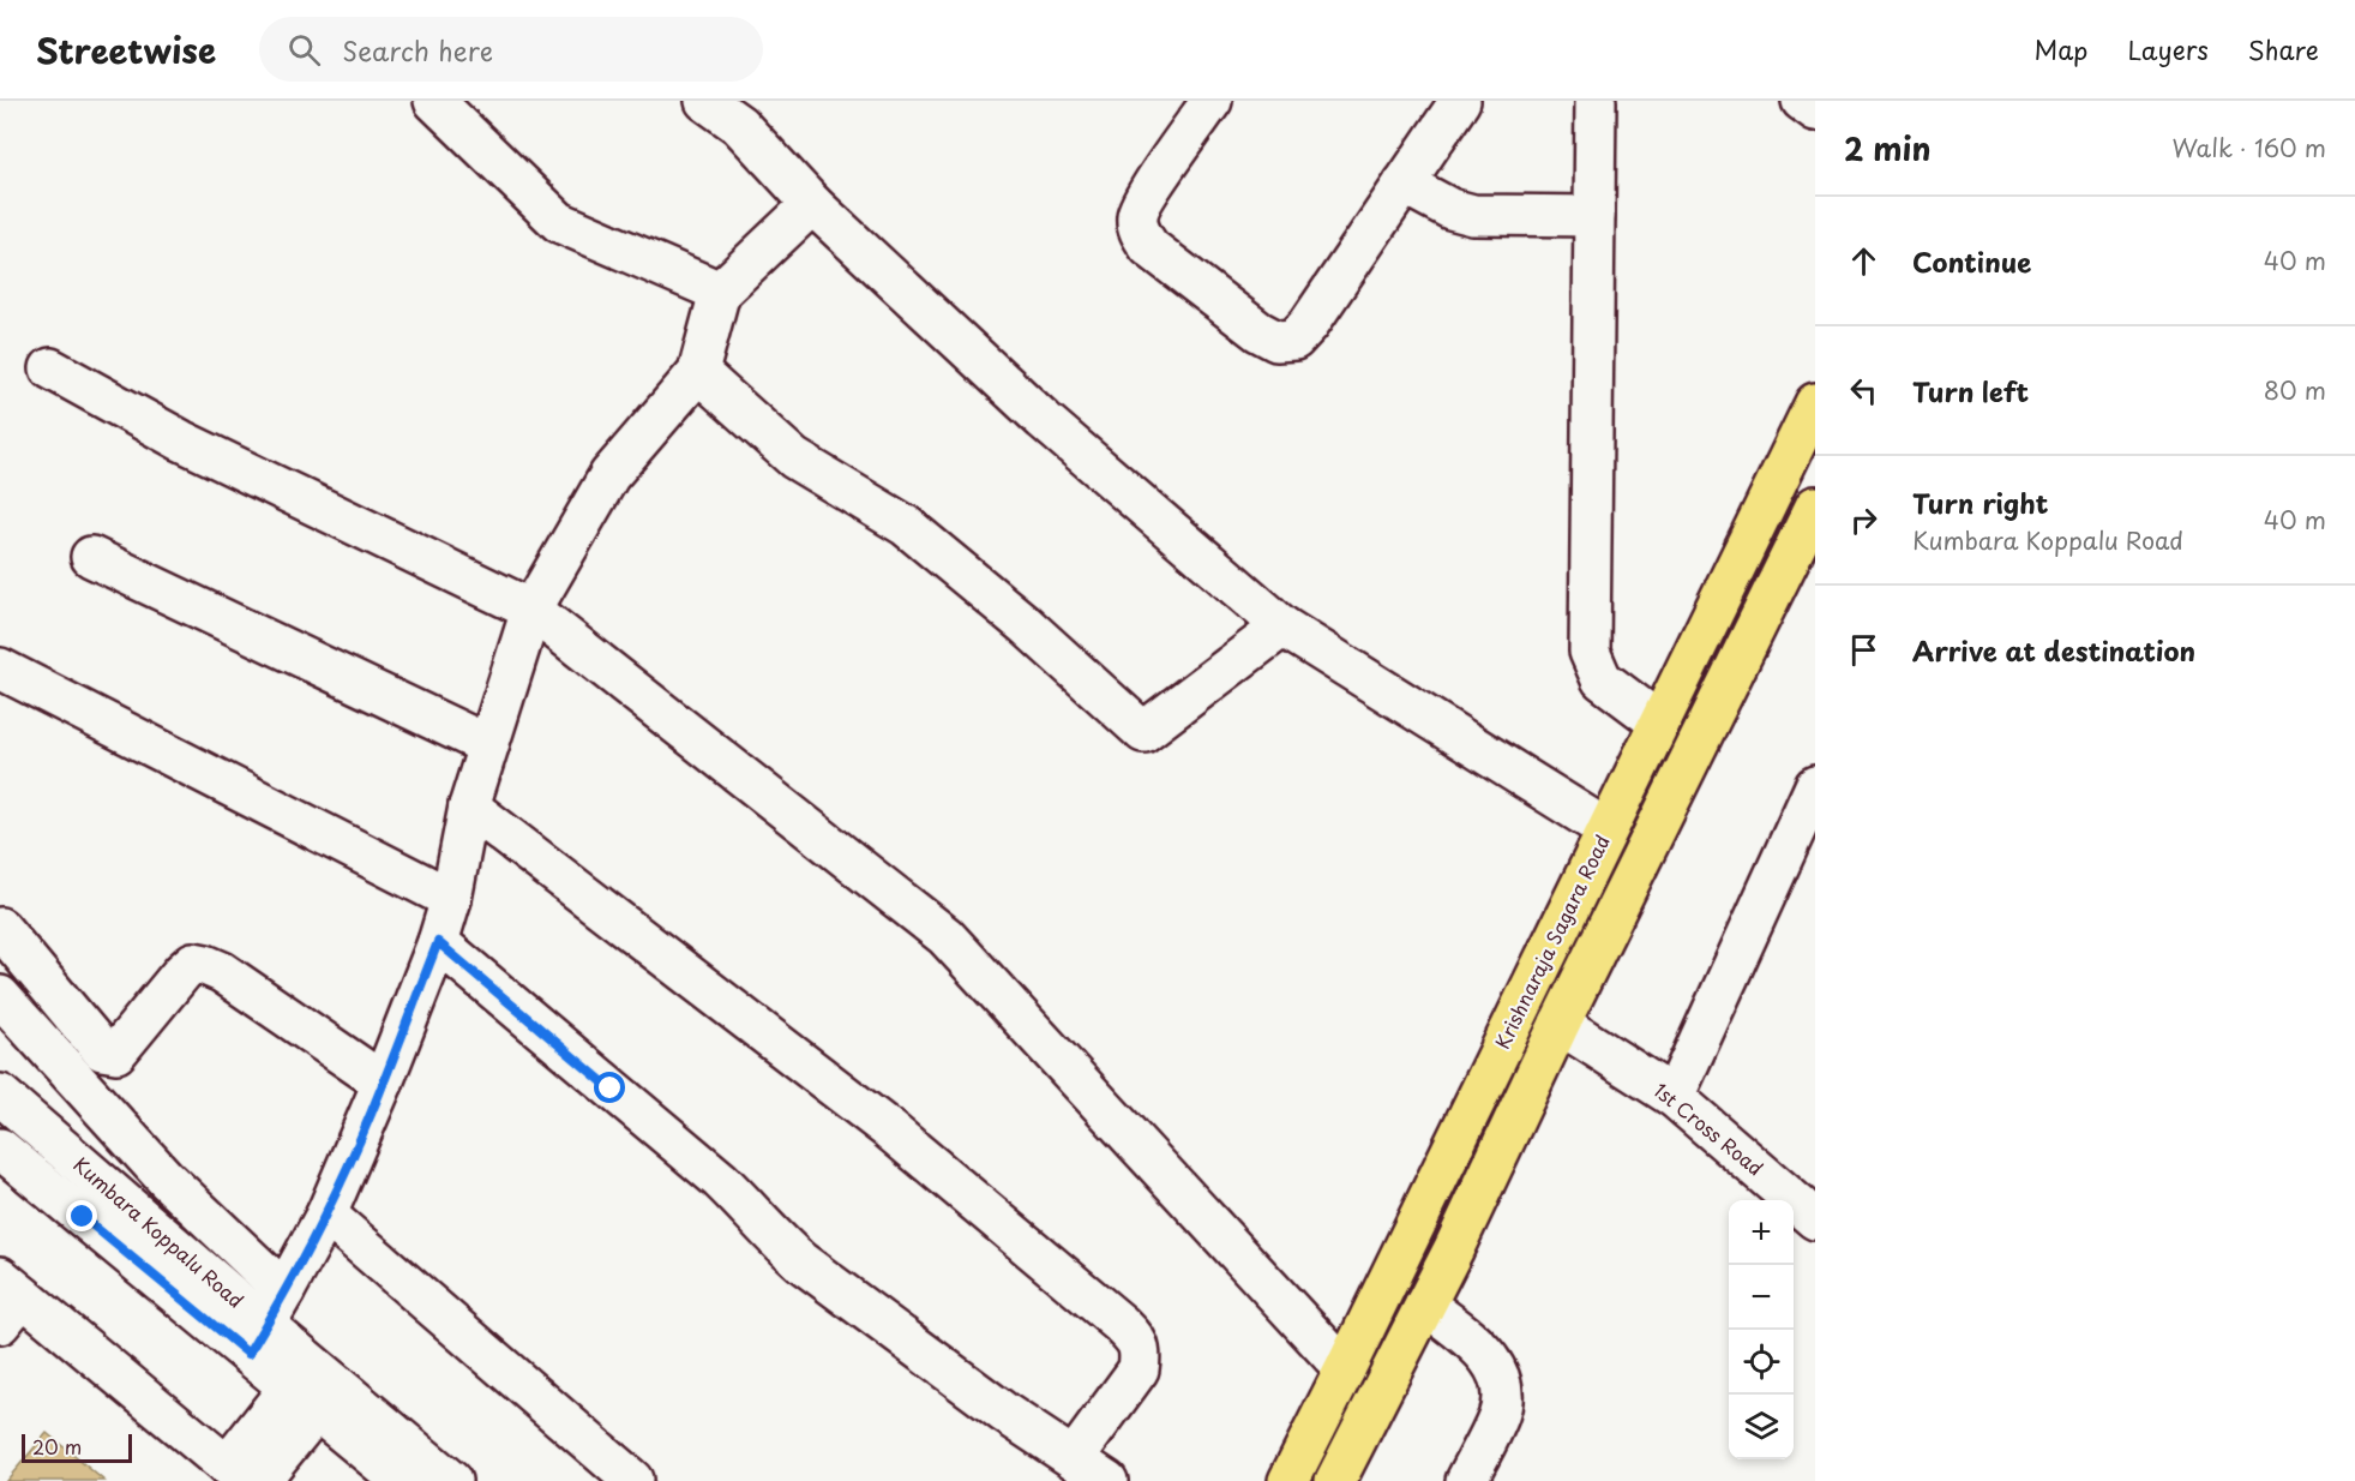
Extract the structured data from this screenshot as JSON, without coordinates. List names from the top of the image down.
{
  "streets": {
    "main road": ["Krishnaraja Sagara Road"],
    "street": ["1st Cross Road", "Kumbara Koppalu Road"]
  },
  "scale_bar": "20 m",
  "page": {
    "header": "Streetwise",
    "search": "Search here",
    "nav": ["Map", "Layers", "Share"],
    "heading": ["2 min", "Walk · 160 m"],
    "list": [
      ["Continue", "40 m"],
      ["Turn left", "80 m"],
      ["Turn right", "Kumbara Koppalu Road", "40 m"],
      "Arrive at destination"
    ],
    "map_buttons": ["+", "−"],
    "scale": "20 m"
  }
}
